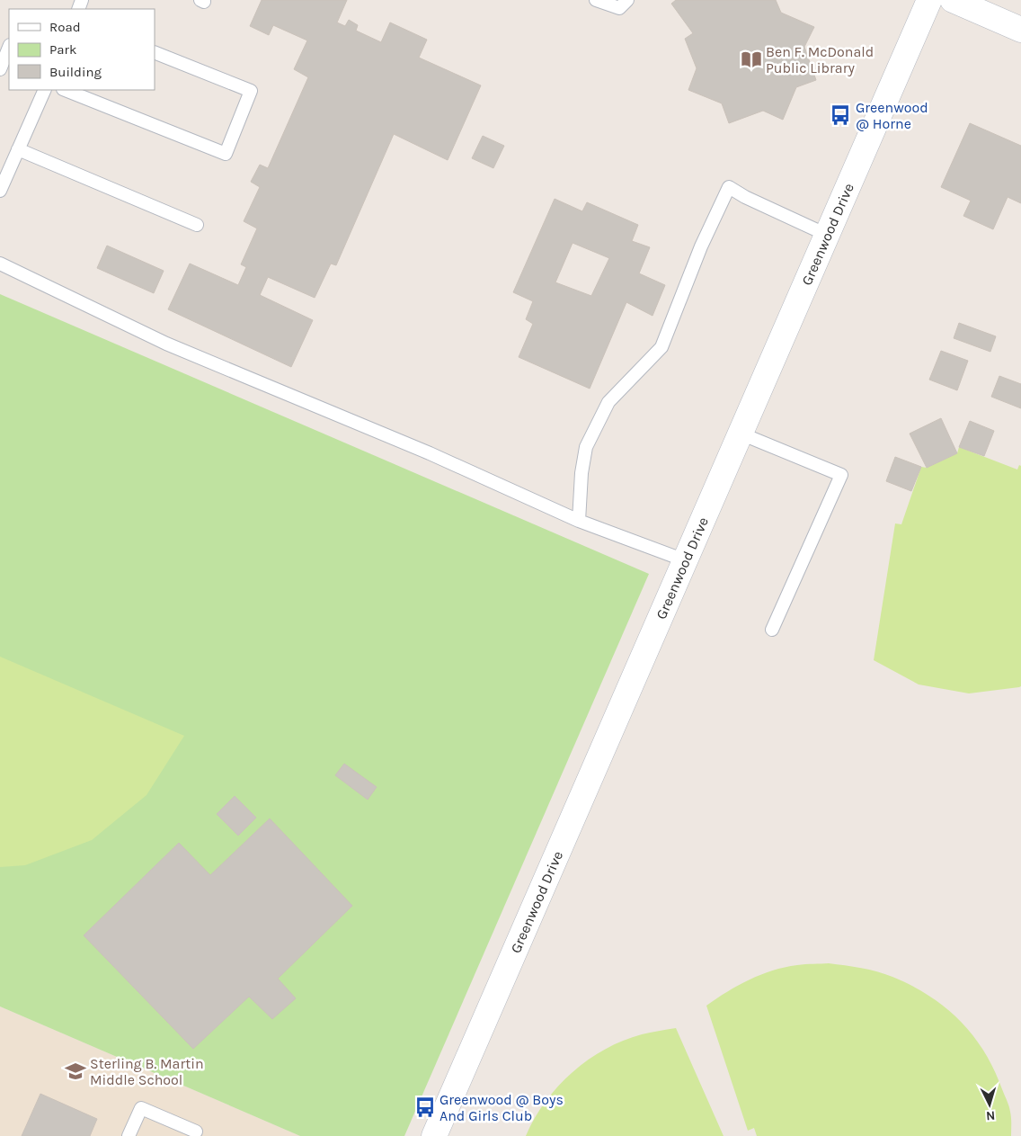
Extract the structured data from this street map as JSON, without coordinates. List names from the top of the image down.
{
  "streets": {
    "main road": ["Greenwood Drive"]
  },
  "places": {
    "library": ["Ben F. McDonald Public Library"],
    "bus stop": ["Greenwood @ Horne", "Greenwood @ Boys And Girls Club"],
    "school or university": ["Sterling B. Martin Middle School"]
  },
  "legend": ["Road", "Park", "Building"],
  "north": "bottom"
}
